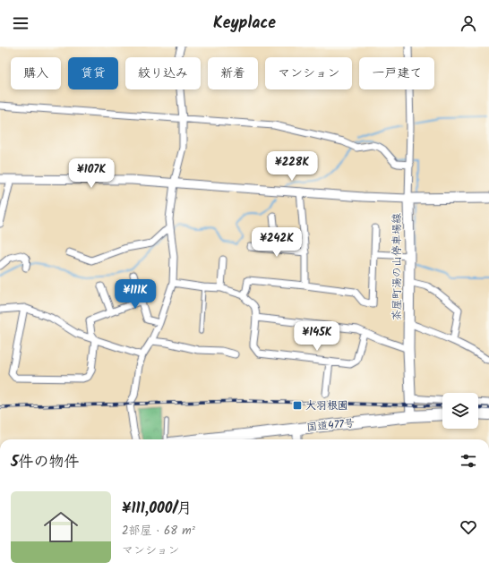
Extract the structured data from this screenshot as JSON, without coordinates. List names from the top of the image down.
{
  "streets": {
    "highway": ["国道477号"],
    "main road": ["茶屋町湯の山停車場線"]
  },
  "crossings": [
    ["茶屋町湯の山停車場線", "国道477号"]
  ],
  "places": {
    "transit": ["大羽根園"]
  },
  "page": {
    "header": "Keyplace",
    "chip": [
      "購入",
      "賃貸",
      "絞り込み",
      "新着",
      "マンション",
      "一戸建て"
    ],
    "price": [
      "¥228K",
      "¥107K",
      "¥242K",
      "¥111K",
      "¥145K"
    ],
    "heading": "5件の物件",
    "list": [
      {
        "name": "¥111,000/月",
        "note": "2部屋 · 68 m² · マンション"
      }
    ]
  }
}
